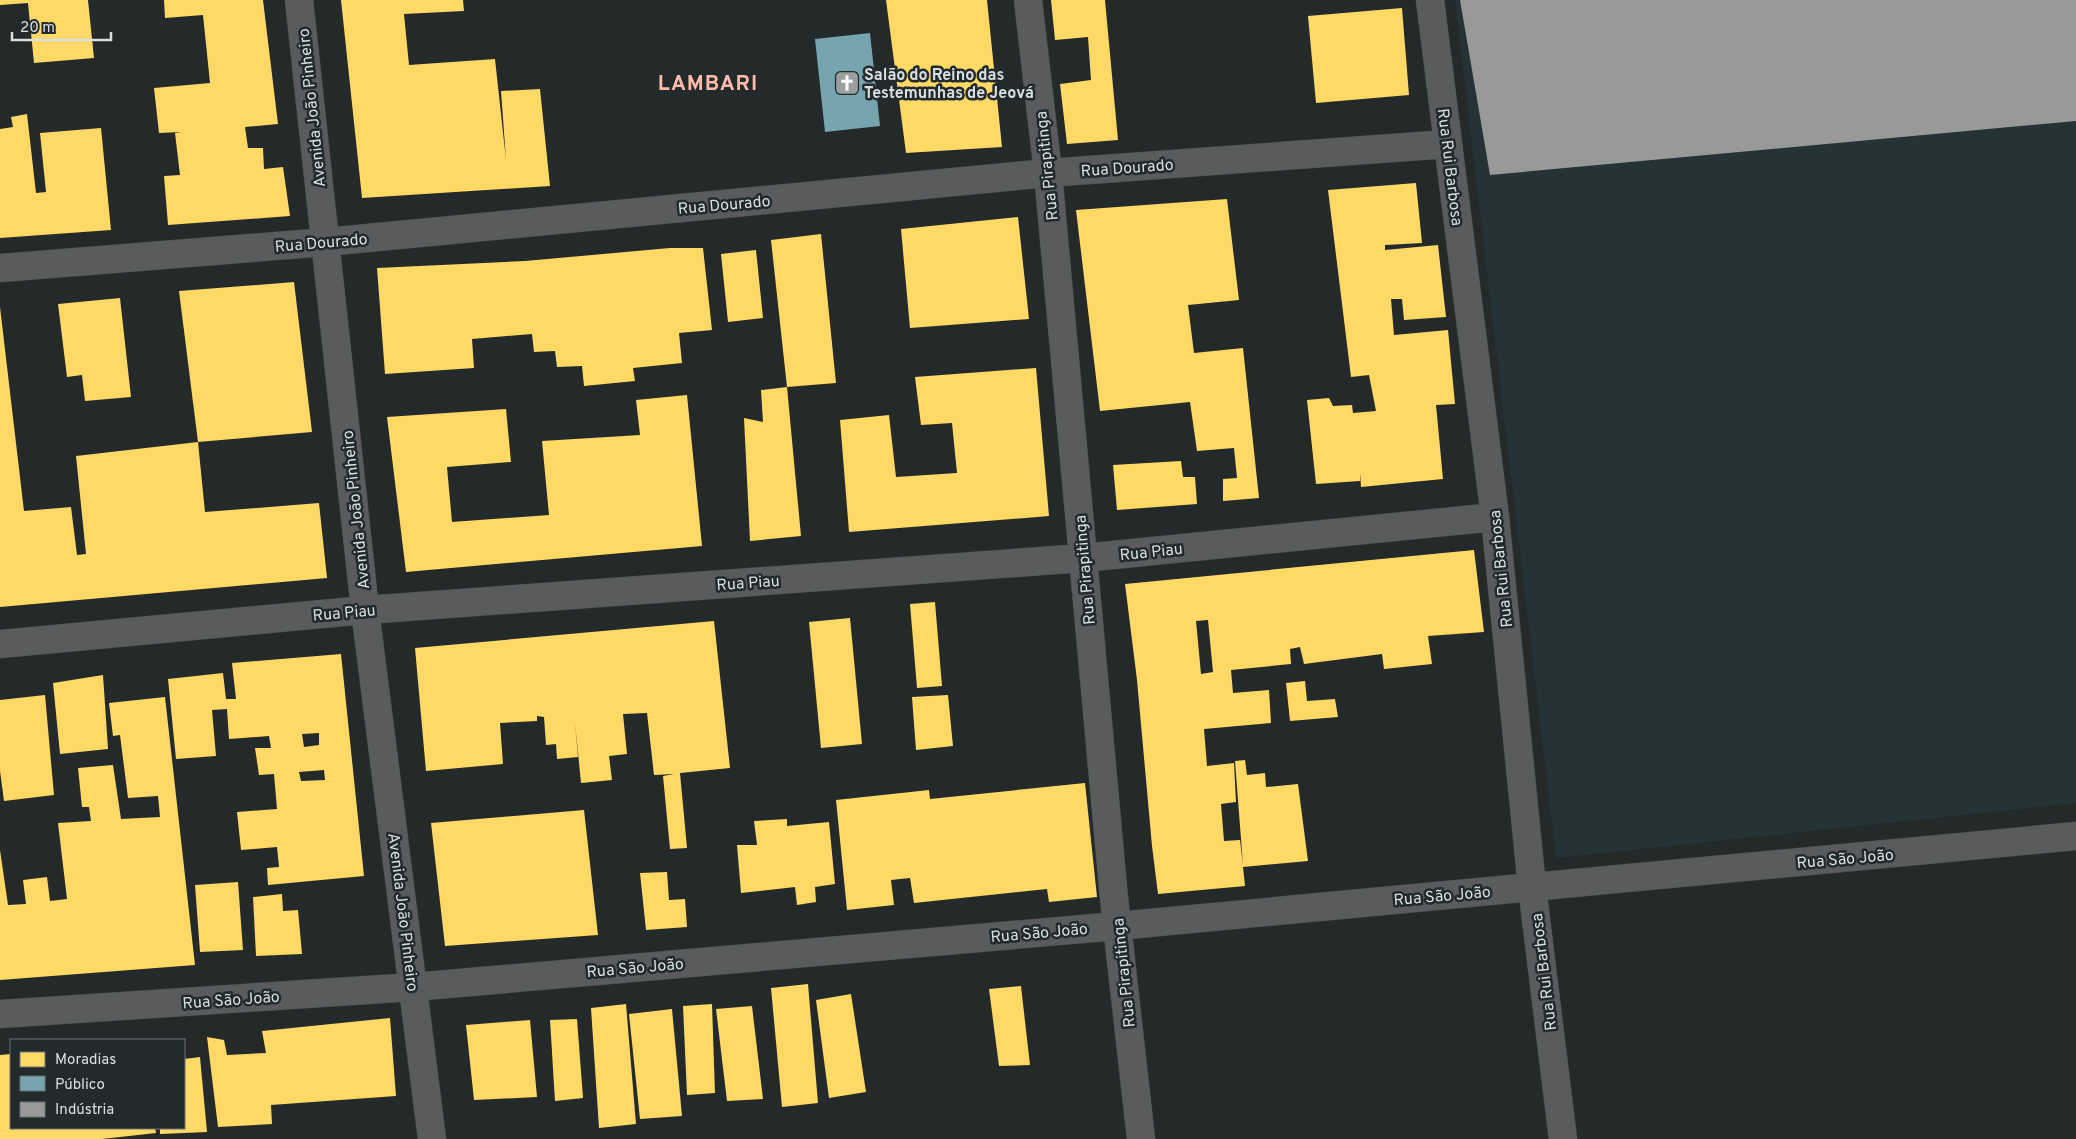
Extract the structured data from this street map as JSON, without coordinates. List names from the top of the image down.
{
  "streets": {
    "street": [
      "Avenida João Pinheiro",
      "Rua Pirapitinga",
      "Rua Dourado",
      "Rua Rui Barbosa",
      "Rua Piau",
      "Rua São João"
    ]
  },
  "crossings": [
    ["Avenida João Pinheiro", "Rua Dourado"],
    ["Avenida João Pinheiro", "Rua Piau"],
    ["Avenida João Pinheiro", "Rua São João"],
    ["Rua Pirapitinga", "Rua Dourado"],
    ["Rua Pirapitinga", "Rua Piau"],
    ["Rua Pirapitinga", "Rua São João"],
    ["Rua Dourado", "Rua Rui Barbosa"],
    ["Rua Rui Barbosa", "Rua Piau"],
    ["Rua Rui Barbosa", "Rua São João"]
  ],
  "districts": ["LAMBARI"],
  "places": {
    "church": ["Salão do Reino das Testemunhas de Jeová"]
  },
  "legend": ["Moradias", "Público", "Indústria"],
  "scale_bar": "20 m"
}
